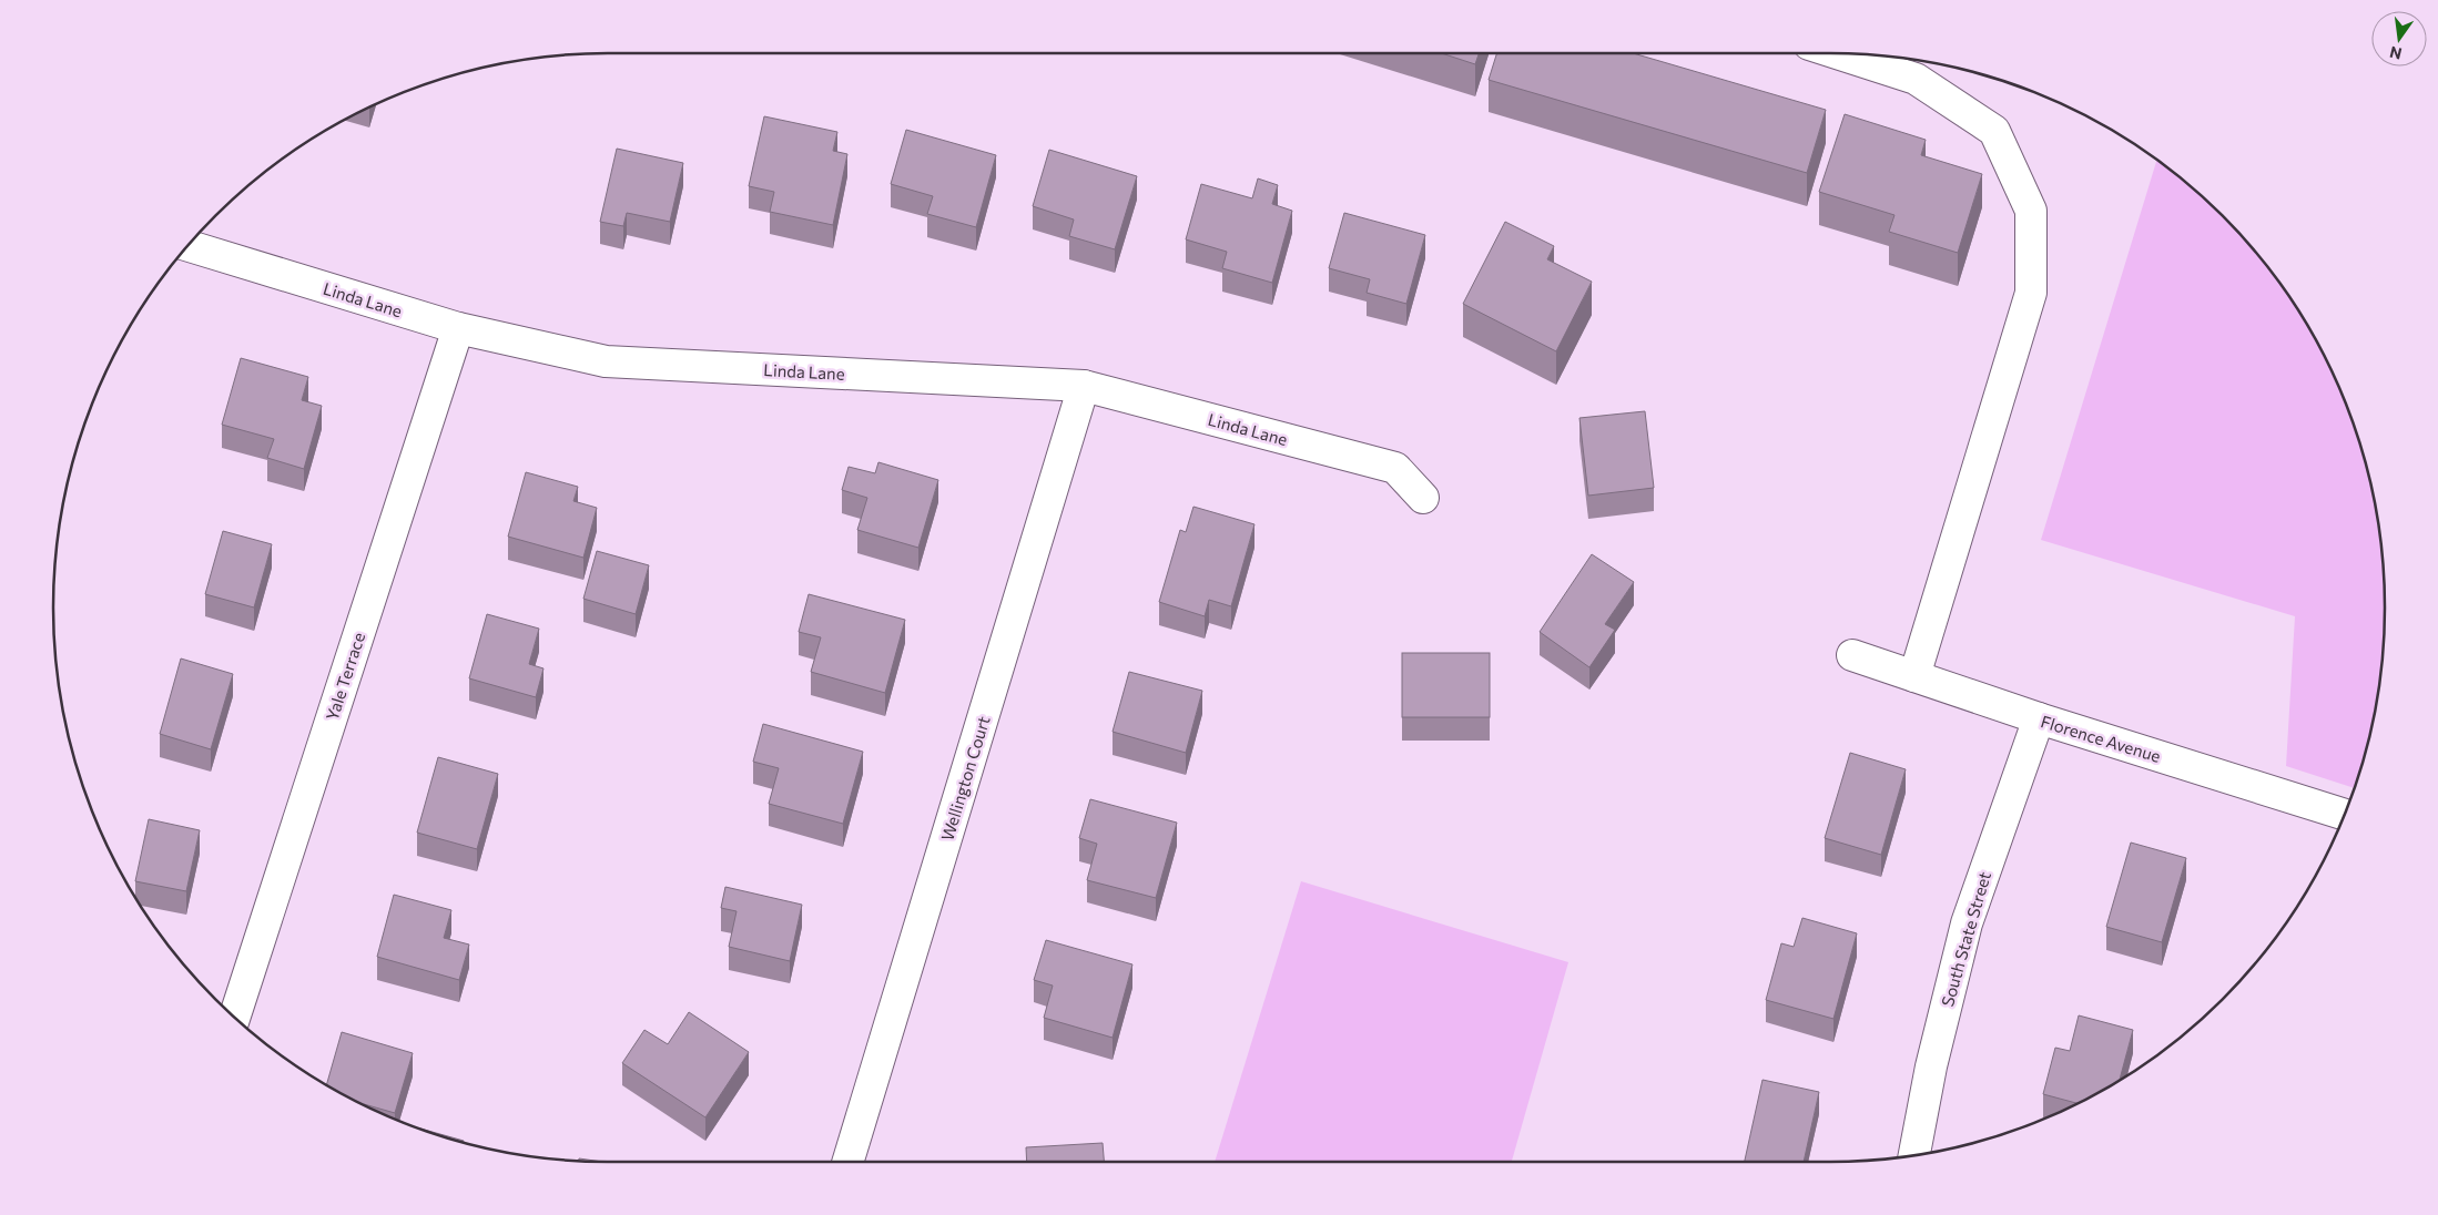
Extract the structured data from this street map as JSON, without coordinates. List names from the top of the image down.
{
  "streets": {
    "street": [
      "Linda Lane",
      "Yale Terrace",
      "Florence Avenue",
      "Wellington Court",
      "South State Street"
    ]
  },
  "crossings": [
    ["Linda Lane", "Yale Terrace"],
    ["Linda Lane", "Wellington Court"],
    ["Florence Avenue", "South State Street"]
  ],
  "north": "bottom"
}
